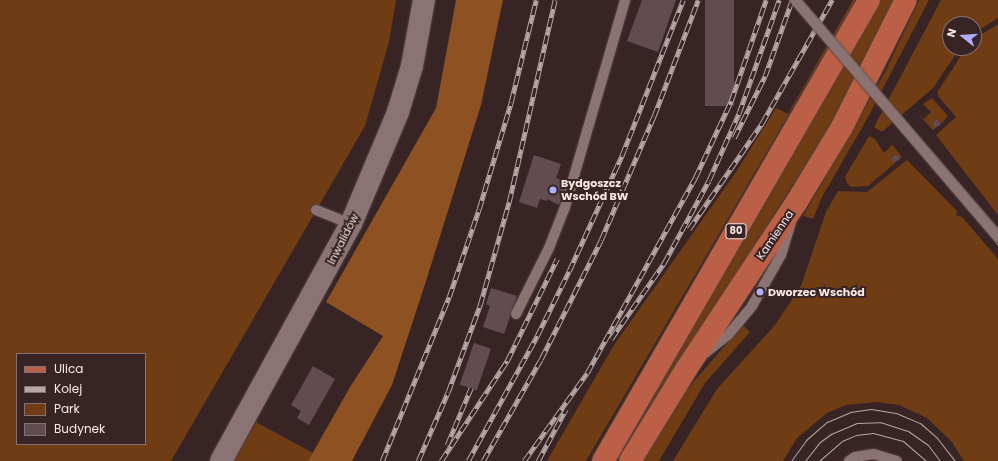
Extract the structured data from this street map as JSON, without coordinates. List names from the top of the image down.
{
  "streets": {
    "main road": ["80", "Kamienna"],
    "street": ["Inwalidów"]
  },
  "places": ["Bydgoszcz Wschód BW", "Dworzec Wschód"],
  "legend": [
    "Ulica",
    "Kolej",
    "Park",
    "Budynek"
  ],
  "north": "left"
}
